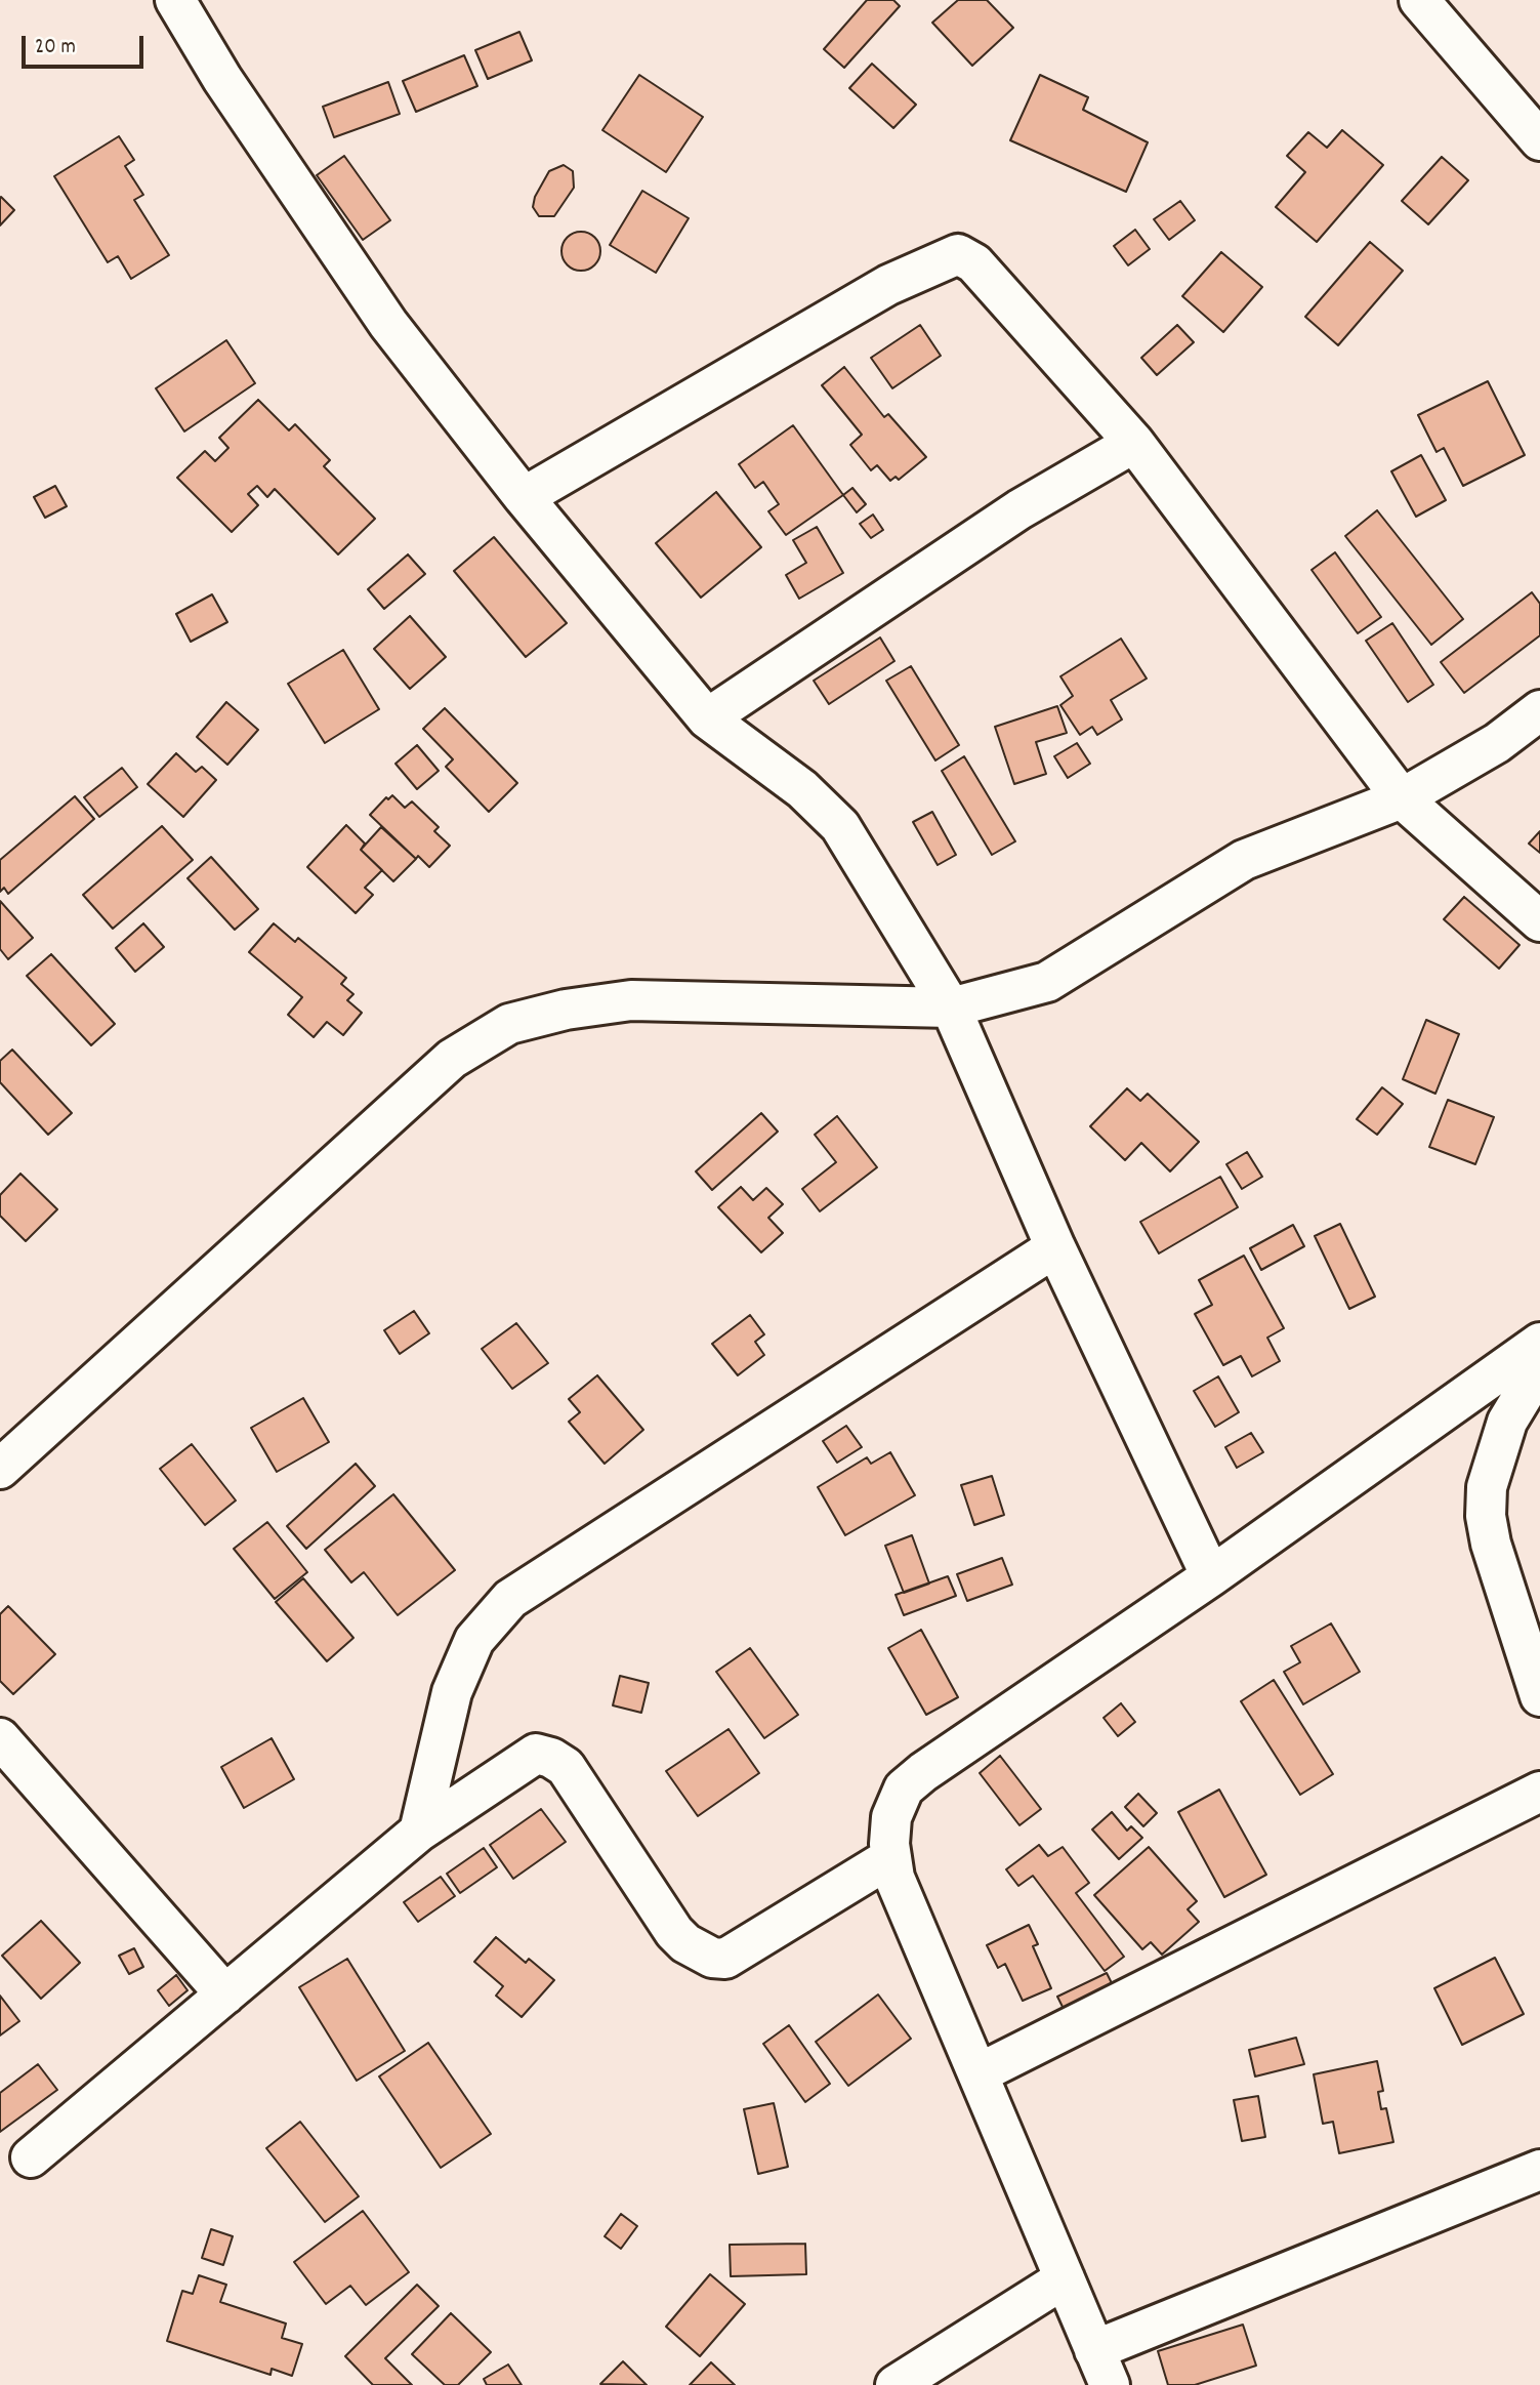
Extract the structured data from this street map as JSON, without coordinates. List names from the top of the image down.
{
  "scale_bar": "20 m"
}
